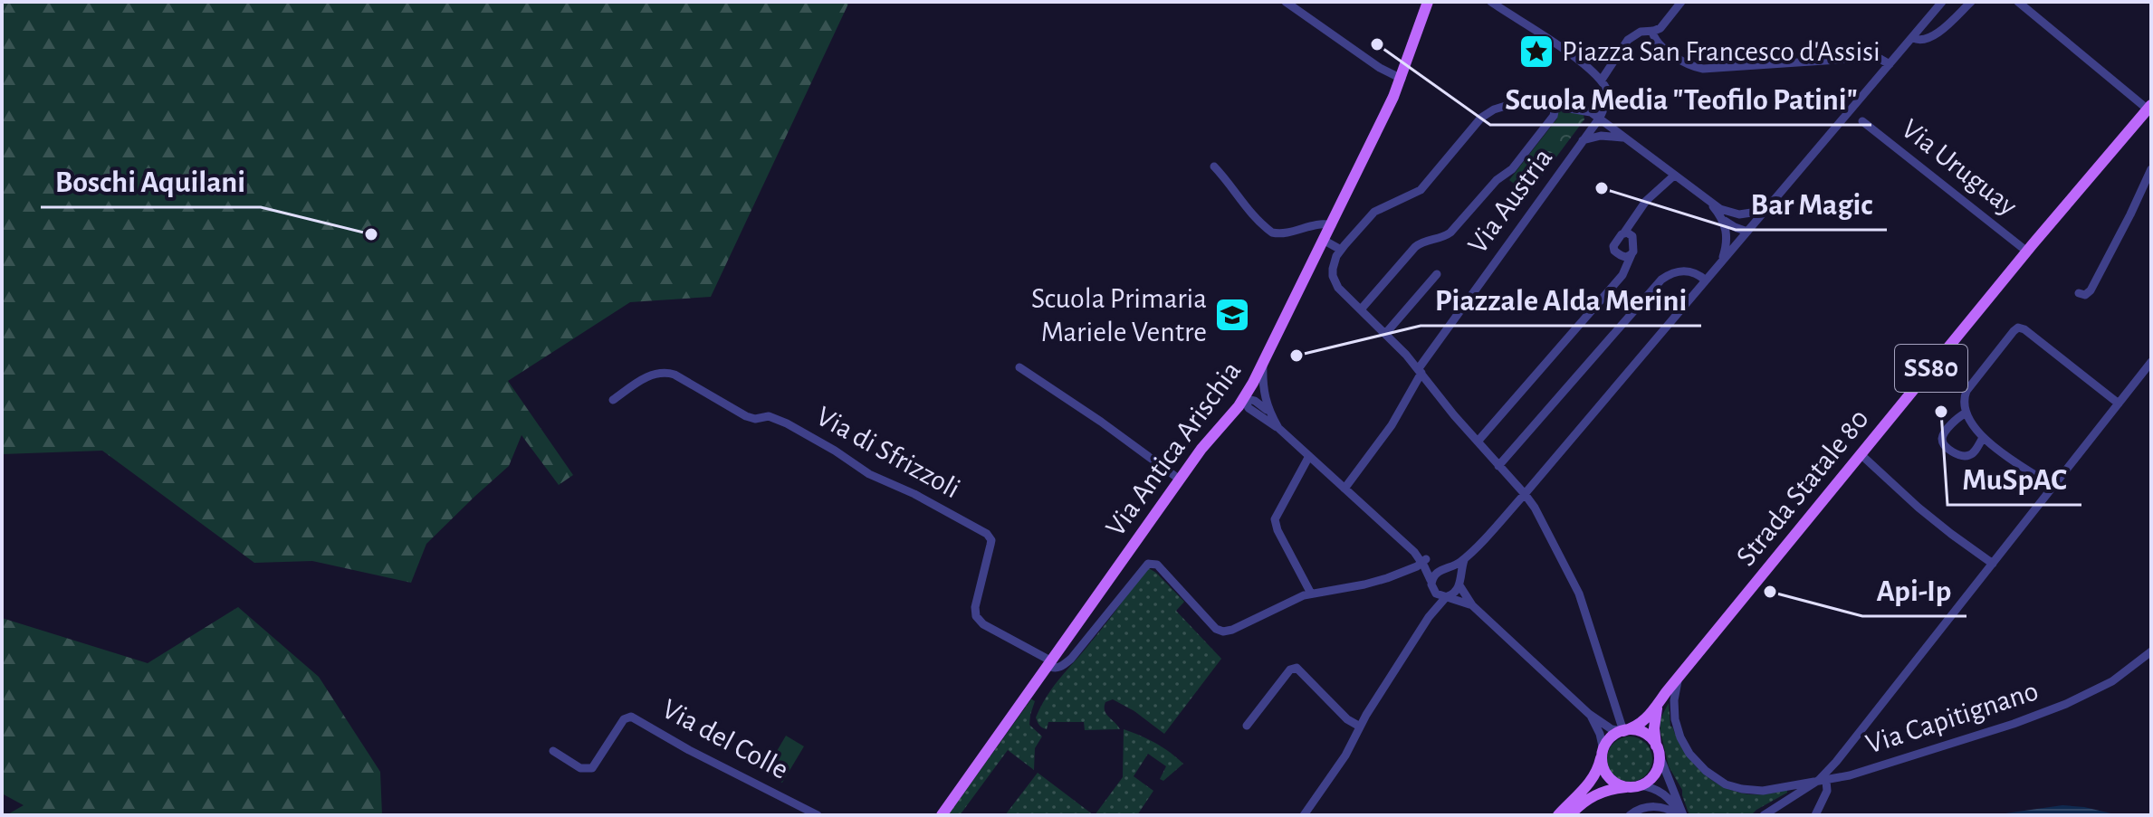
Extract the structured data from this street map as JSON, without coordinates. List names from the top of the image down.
{
  "streets": {
    "main road": ["SS80", "Via Antica Arischia", "Strada Statale 80"],
    "street": [
      "Via Uruguay",
      "Via Austria",
      "Via di Sfrizzoli",
      "Via Capitignano",
      "Via del Colle"
    ]
  },
  "crossings": [
    ["Via Uruguay", "Strada Statale 80"],
    ["SS80", "Strada Statale 80"],
    ["Via Antica Arischia", "Via di Sfrizzoli"]
  ],
  "places": {
    "other": [
      "Scuola Media \"Teofilo Patini\"",
      "Bar Magic",
      "Boschi Aquilani",
      "Piazzale Alda Merini",
      "MuSpAC",
      "Api-Ip"
    ],
    "place": ["Piazza San Francesco d'Assisi"],
    "school or university": ["Scuola Primaria Mariele Ventre"]
  }
}
